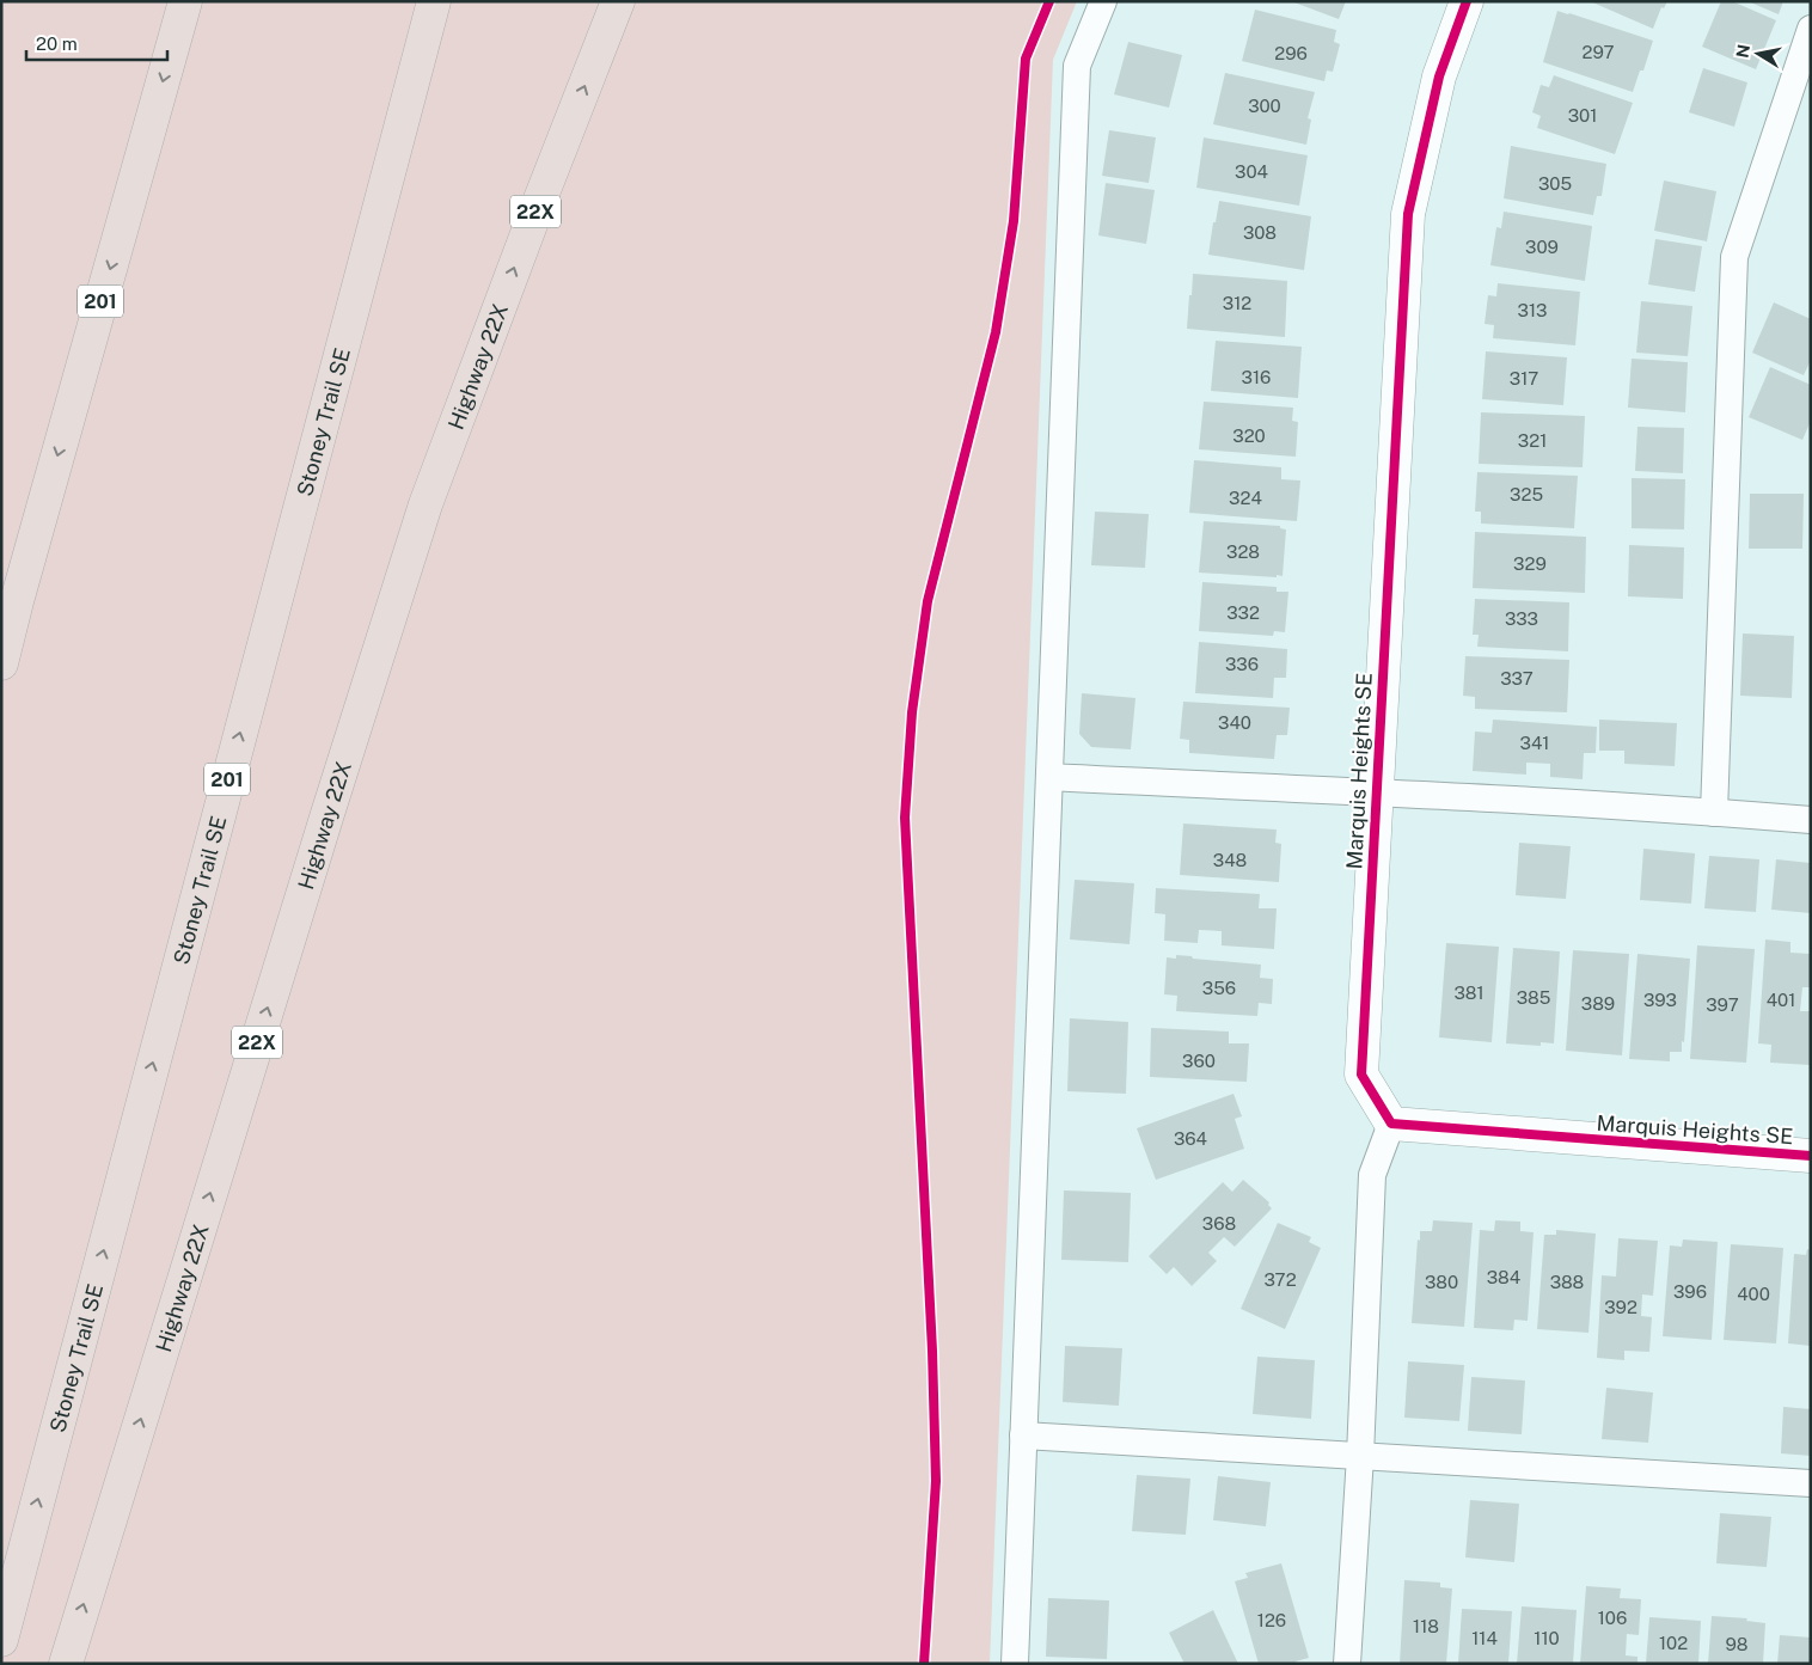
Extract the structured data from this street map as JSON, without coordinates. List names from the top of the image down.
{
  "streets": {
    "highway": [
      "22X",
      "201",
      "Highway 22X",
      "Stoney Trail SE"
    ],
    "street": ["Marquis Heights SE"]
  },
  "one_way": ["Highway 22X"],
  "house_numbers": [
    "297",
    "296",
    "300",
    "301",
    "304",
    "305",
    "308",
    "309",
    "312",
    "313",
    "316",
    "317",
    "320",
    "321",
    "325",
    "324",
    "328",
    "329",
    "332",
    "333",
    "336",
    "337",
    "340",
    "341",
    "348",
    "356",
    "381",
    "385",
    "393",
    "401",
    "389",
    "397",
    "360",
    "364",
    "368",
    "384",
    "372",
    "380",
    "388",
    "396",
    "400",
    "392",
    "106",
    "126",
    "118",
    "114",
    "110",
    "102",
    "98"
  ],
  "scale_bar": "20 m",
  "north": "left"
}
